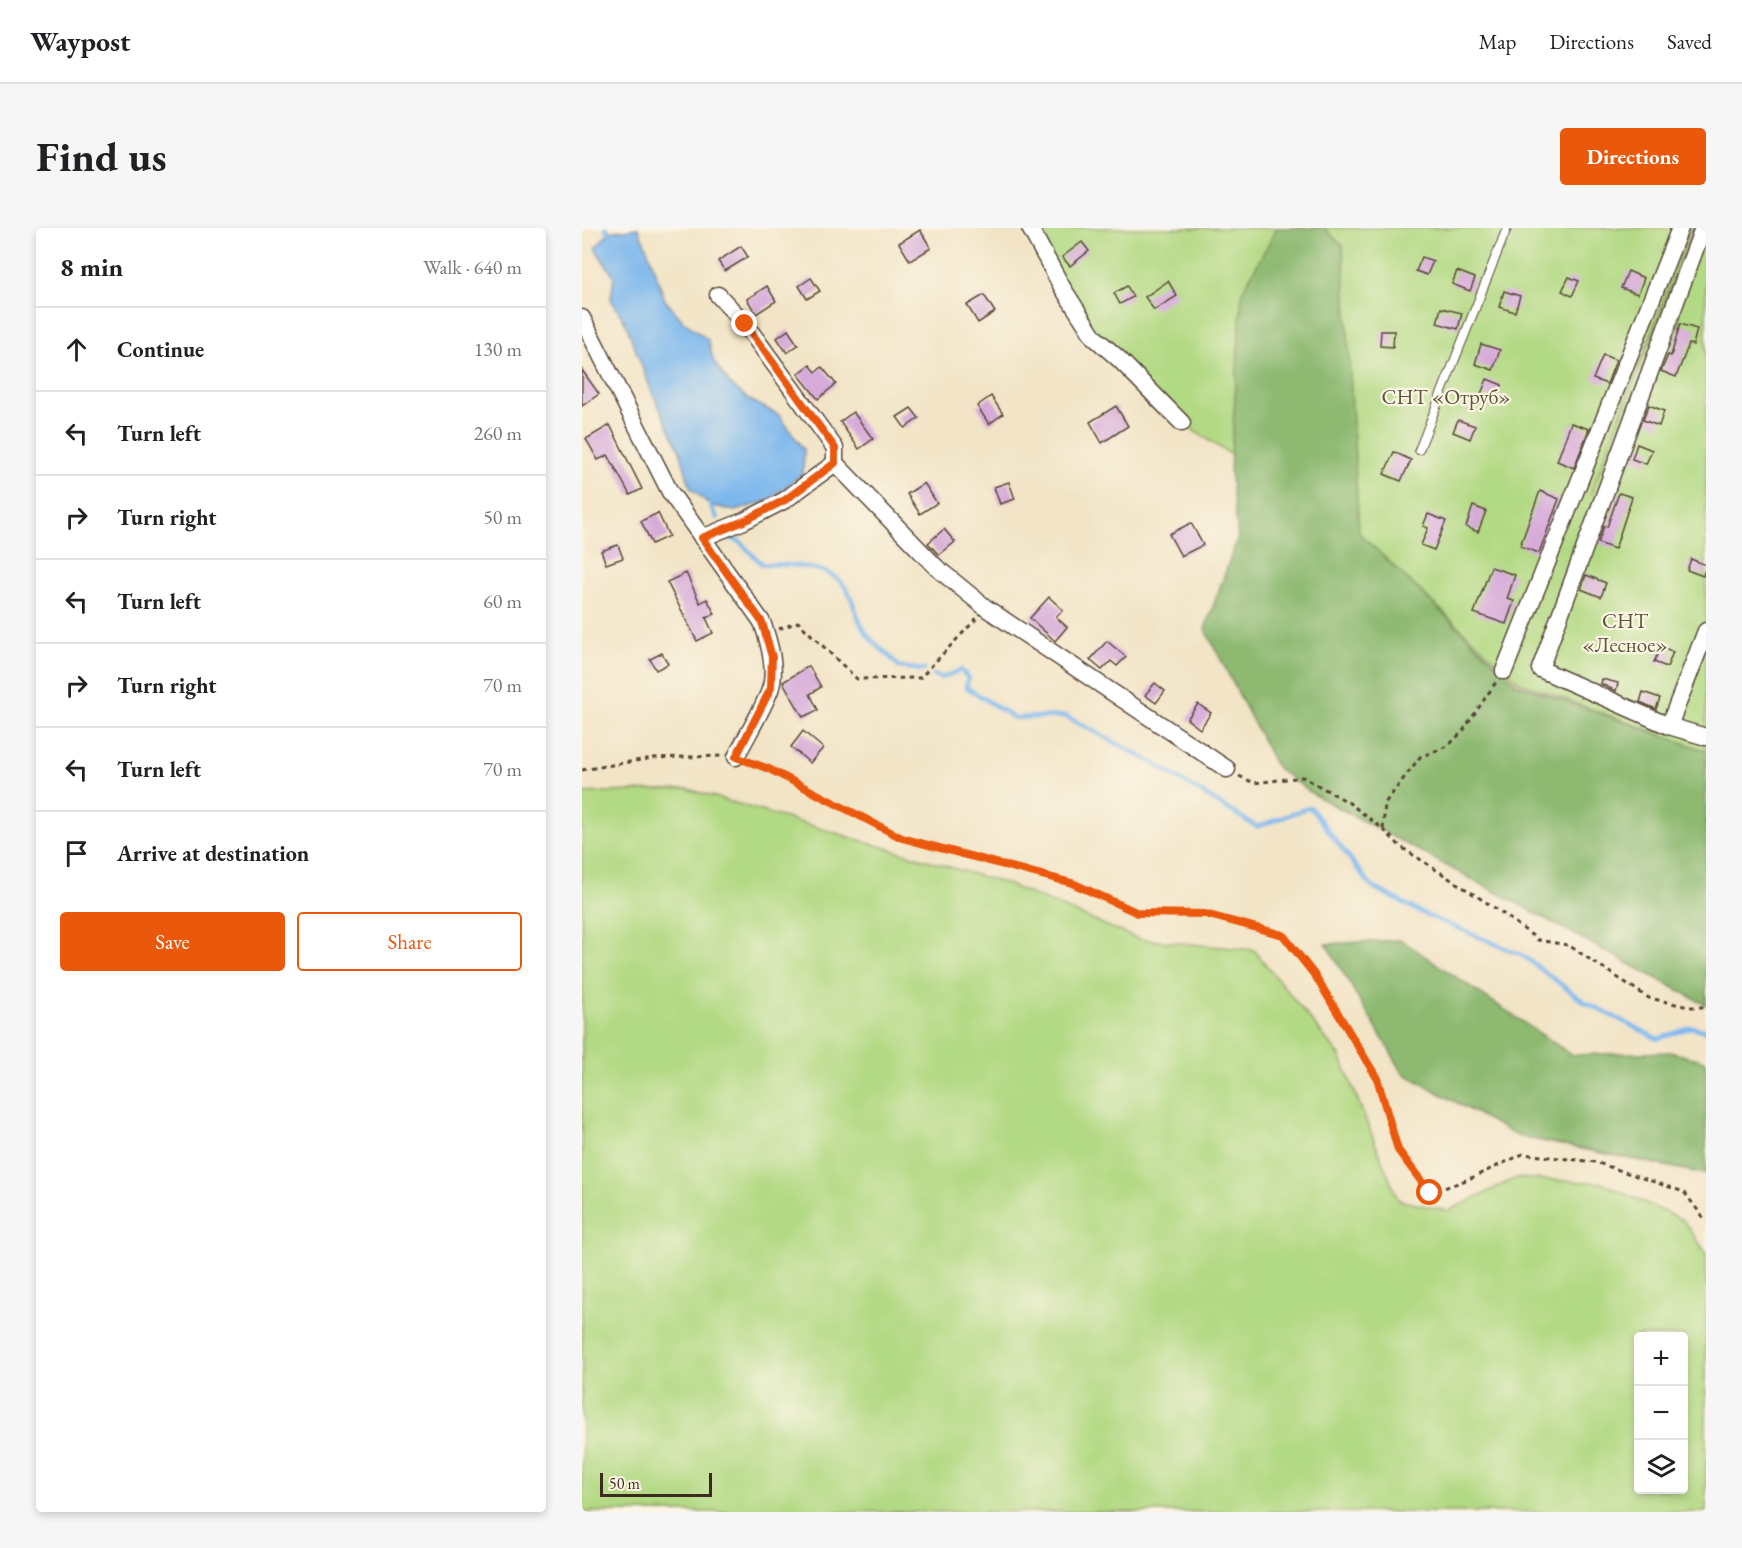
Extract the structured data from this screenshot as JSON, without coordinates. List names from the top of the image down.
{
  "parks": ["СНТ «Отруб»", "СНТ «Лесное»"],
  "scale_bar": "50 m",
  "page": {
    "header": "Waypost",
    "nav": ["Map", "Directions", "Saved"],
    "buttons": [
      "Directions",
      ["Save", "Share"]
    ],
    "title": "Find us",
    "heading": ["8 min", "Walk · 640 m"],
    "list": [
      ["Continue", "130 m"],
      ["Turn left", "260 m"],
      ["Turn right", "50 m"],
      ["Turn left", "60 m"],
      ["Turn right", "70 m"],
      ["Turn left", "70 m"],
      "Arrive at destination"
    ],
    "map_buttons": ["+", "−"],
    "scale": "50 m"
  }
}
